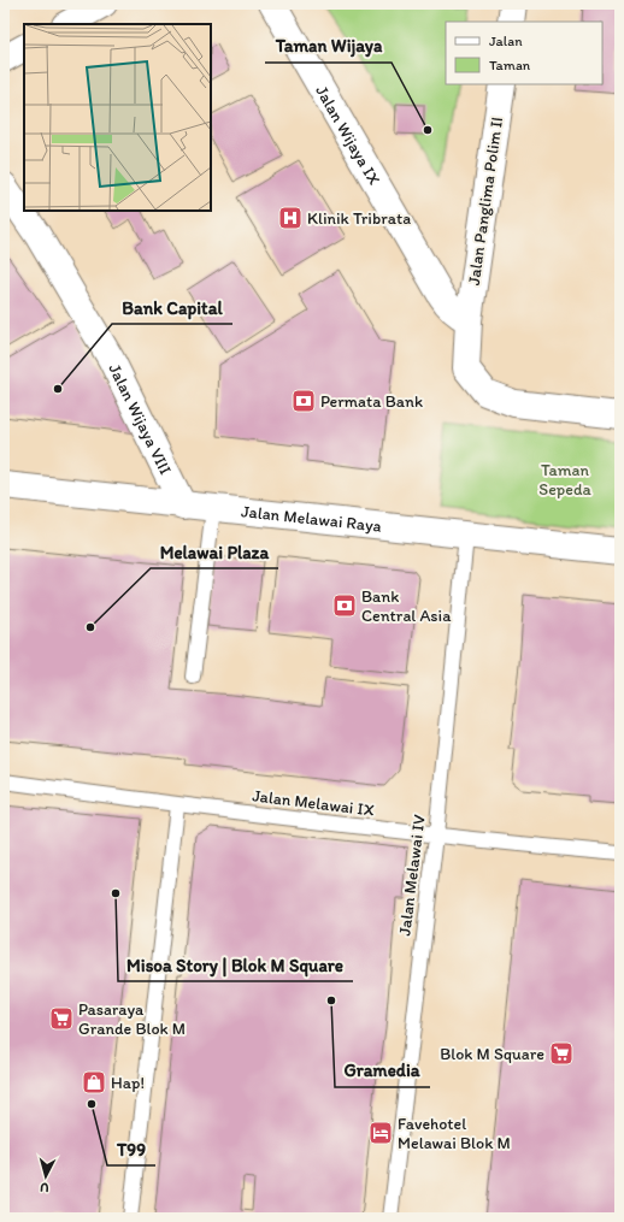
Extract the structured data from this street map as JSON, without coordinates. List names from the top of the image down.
{
  "streets": {
    "street": [
      "Jalan Wijaya IX",
      "Jalan Panglima Polim II",
      "Jalan Wijaya VIII",
      "Jalan Melawai Raya"
    ],
    "lane": ["Jalan Melawai IX", "Jalan Melawai IV"]
  },
  "crossings": [
    ["Jalan Wijaya IX", "Jalan Panglima Polim II"],
    ["Jalan Wijaya VIII", "Jalan Melawai Raya"],
    ["Jalan Melawai Raya", "Jalan Melawai IV"],
    ["Jalan Melawai IX", "Jalan Melawai IV"]
  ],
  "parks": ["Taman Sepeda"],
  "places": {
    "other": [
      "Taman Wijaya",
      "Bank Capital",
      "Melawai Plaza",
      "Misoa Story | Blok M Square",
      "Gramedia",
      "T99"
    ],
    "hospital": ["Klinik Tribrata"],
    "bank": ["Permata Bank", "Bank Central Asia"],
    "supermarket": ["Pasaraya Grande Blok M", "Blok M Square"],
    "shop": ["Hap!"],
    "hotel": ["Favehotel Melawai Blok M"]
  },
  "legend": ["Jalan", "Taman"],
  "north": "bottom"
}
